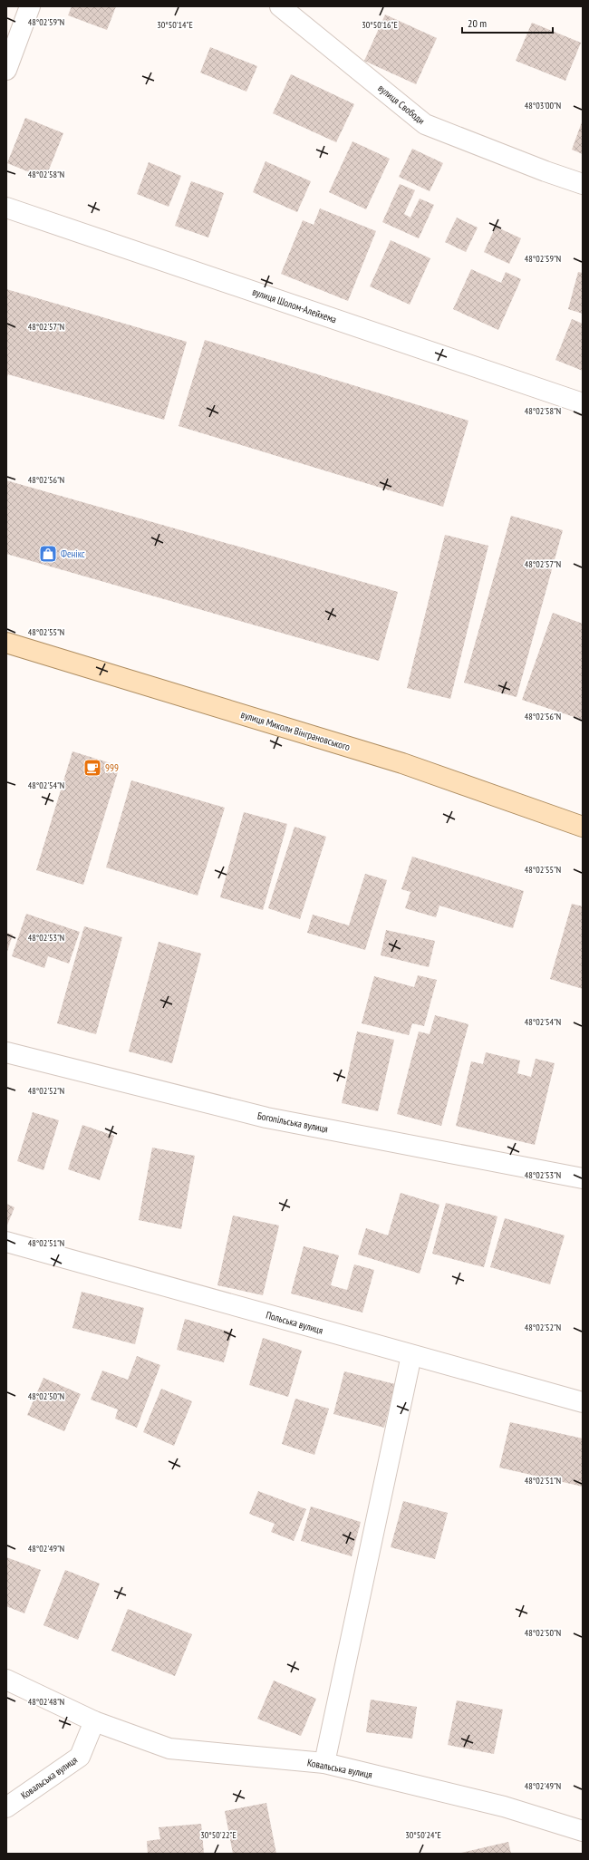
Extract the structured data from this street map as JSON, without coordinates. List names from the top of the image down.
{
  "streets": {
    "main road": ["вулиця Миколи Вінграновського"],
    "street": [
      "вулиця Свободи",
      "вулиця Шолом-Алейхема",
      "Богопільська вулиця",
      "Польська вулиця",
      "Ковальська вулиця"
    ]
  },
  "places": {
    "shop": ["Фенікс"],
    "cafe": ["999"]
  },
  "scale_bar": "20 m",
  "coordinates": [
    "48°02'59\"N",
    "30°50'14\"E",
    "30°50'16\"E",
    "48°03'00\"N",
    "48°02'58\"N",
    "48°02'57\"N",
    "48°02'56\"N",
    "48°02'55\"N",
    "48°02'54\"N",
    "48°02'53\"N",
    "48°02'52\"N",
    "48°02'51\"N",
    "48°02'50\"N",
    "48°02'49\"N",
    "48°02'48\"N",
    "30°50'22\"E",
    "30°50'24\"E"
  ]
}
